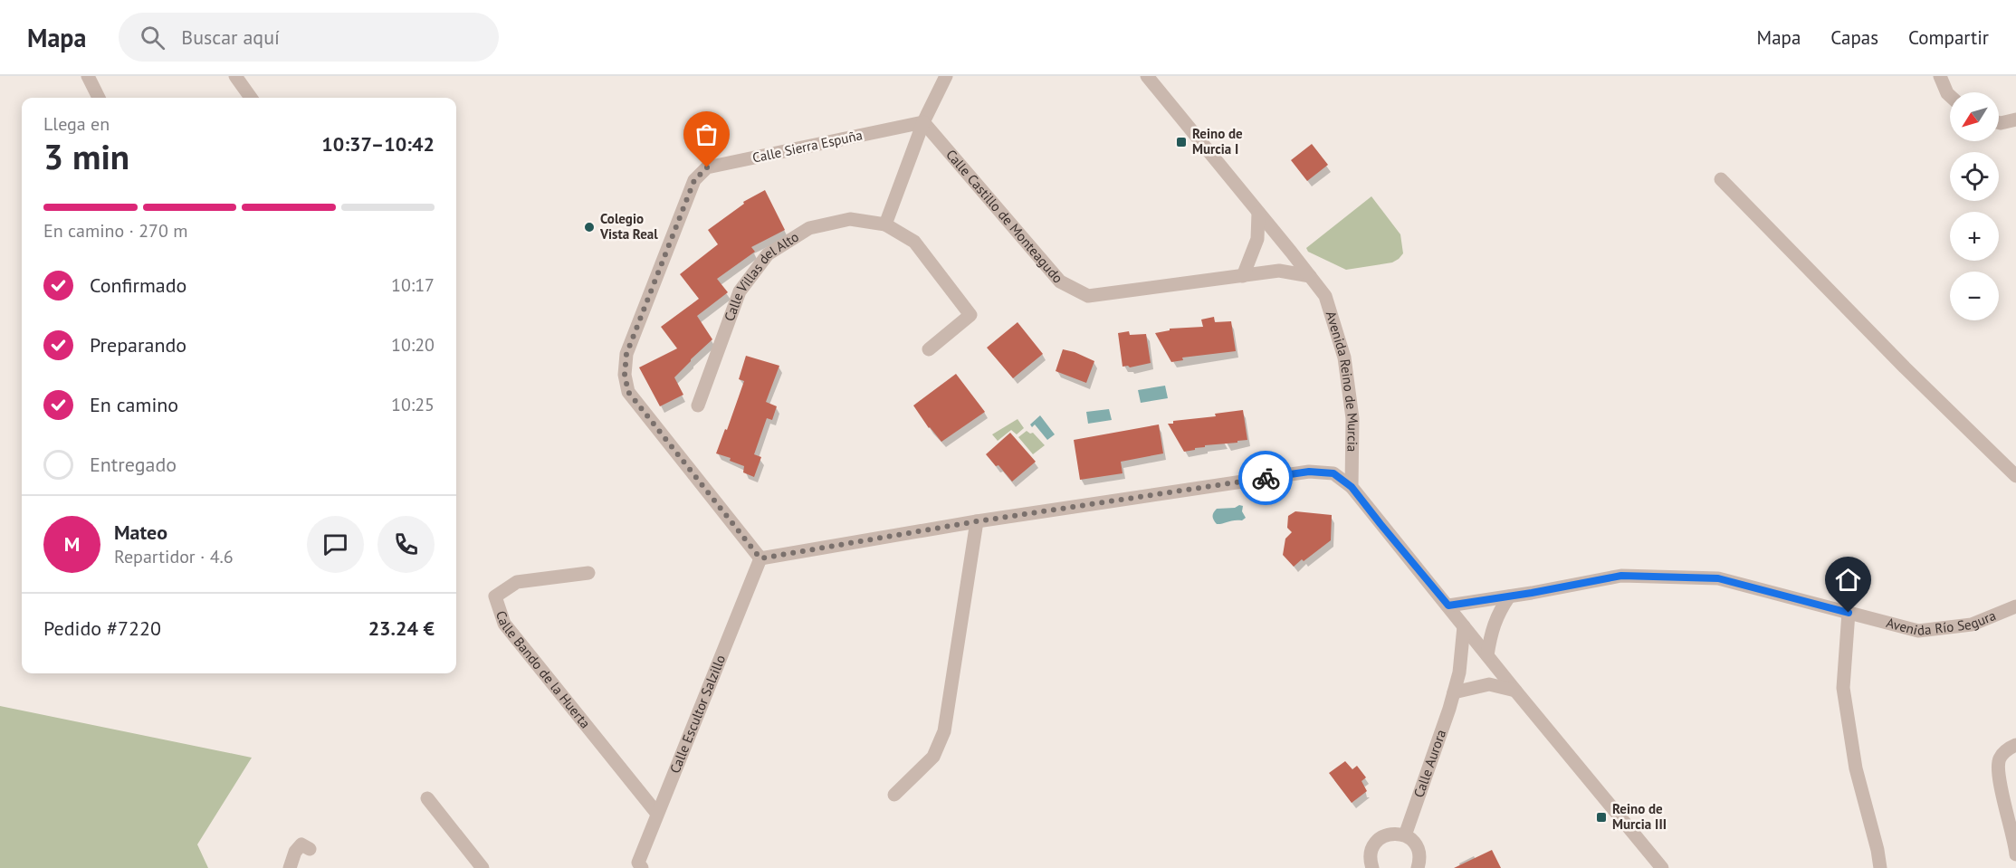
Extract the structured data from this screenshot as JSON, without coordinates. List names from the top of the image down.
{
  "streets": {
    "street": [
      "Calle Sierra Espuña",
      "Calle Castillo de Monteagudo",
      "Calle Villas del Alto",
      "Avenida Reino de Murcia",
      "Avenida Río Segura",
      "Calle Bando de la Huerta",
      "Calle Escultor Salzillo",
      "Calle Aurora"
    ]
  },
  "crossings": [
    ["Calle Sierra Espuña", "Calle Castillo de Monteagudo"],
    ["Calle Sierra Espuña", "Calle Escultor Salzillo"],
    ["Calle Castillo de Monteagudo", "Avenida Reino de Murcia"],
    ["Calle Bando de la Huerta", "Calle Escultor Salzillo"]
  ],
  "places": {
    "transit": ["Reino de Murcia I", "Reino de Murcia III"],
    "other": ["Colegio Vista Real"]
  },
  "north": "bottom left",
  "page": {
    "header": "Mapa",
    "search": "Buscar aquí",
    "nav": ["Mapa", "Capas", "Compartir"],
    "map_buttons": ["+", "−"],
    "heading": ["3 min", "Llega en", "10:37–10:42"],
    "panel": [
      "Mateo",
      "Repartidor · 4.6",
      "Pedido #7220",
      "23.24 €"
    ],
    "bar": "En camino · 270 m",
    "list": [
      ["Confirmado", "10:17"],
      ["Preparando", "10:20"],
      ["En camino", "10:25"],
      "Entregado"
    ],
    "round": "M"
  }
}
